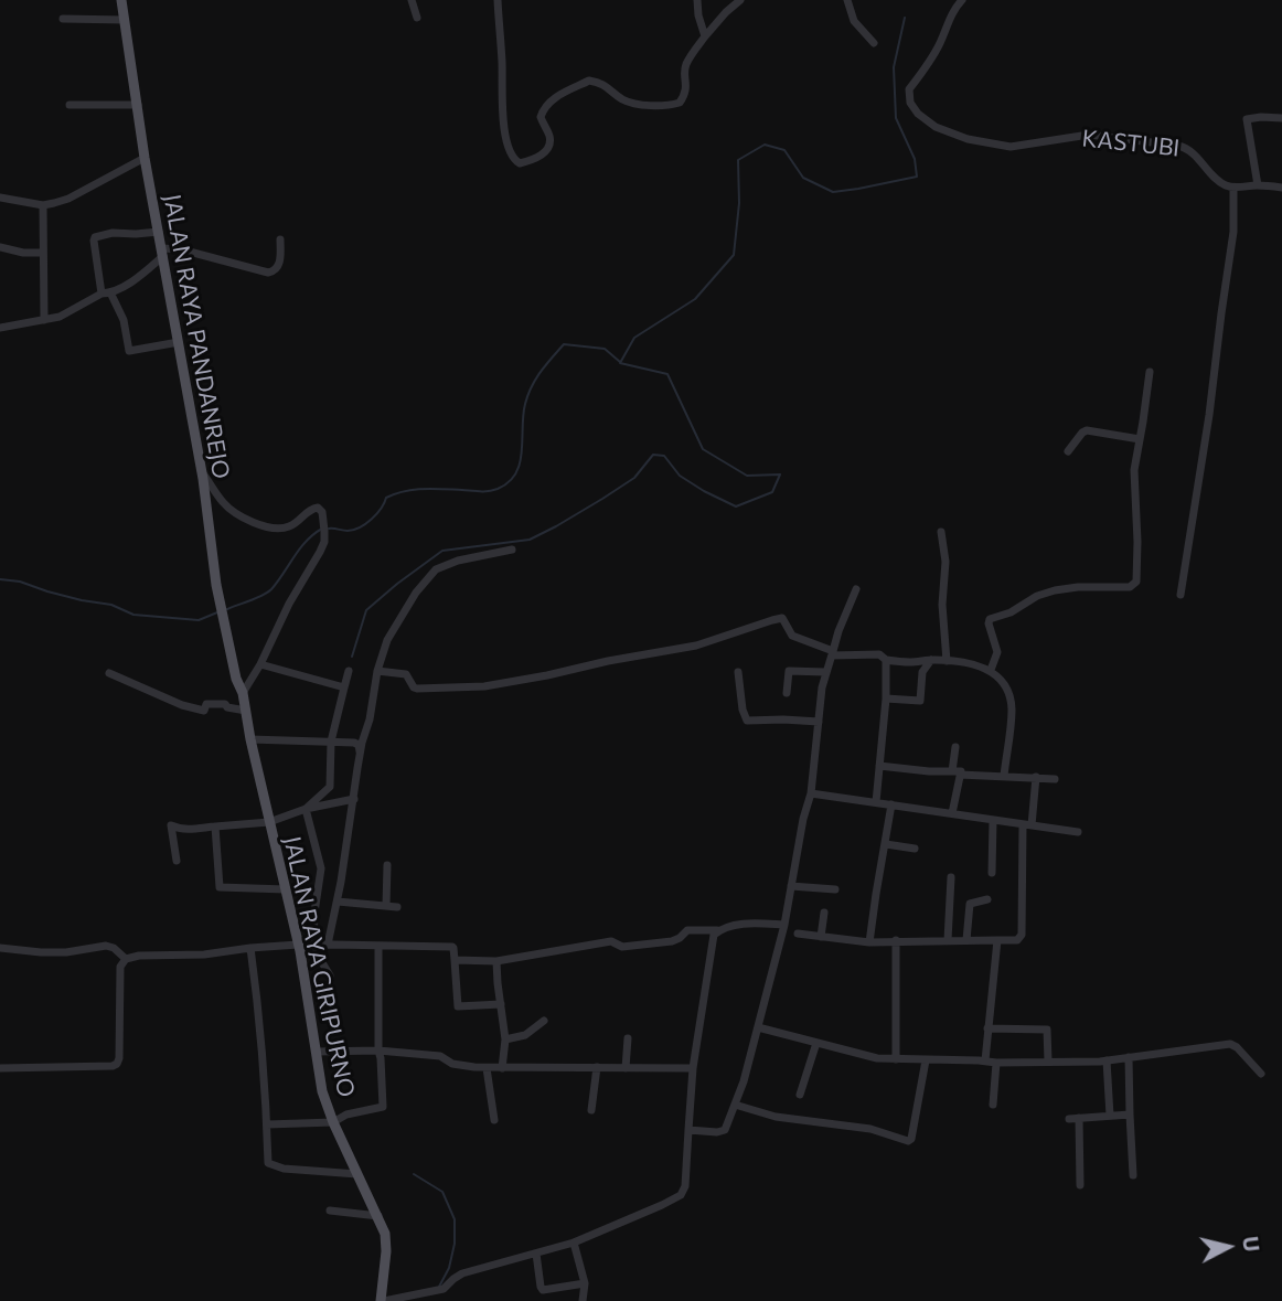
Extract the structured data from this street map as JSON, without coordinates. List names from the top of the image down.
{
  "streets": {
    "main road": ["JALAN RAYA PANDANREJO", "JALAN RAYA GIRIPURNO"],
    "street": ["KASTUBI"]
  },
  "crossings": [
    ["JALAN RAYA PANDANREJO", "JALAN RAYA GIRIPURNO"]
  ],
  "north": "right"
}
